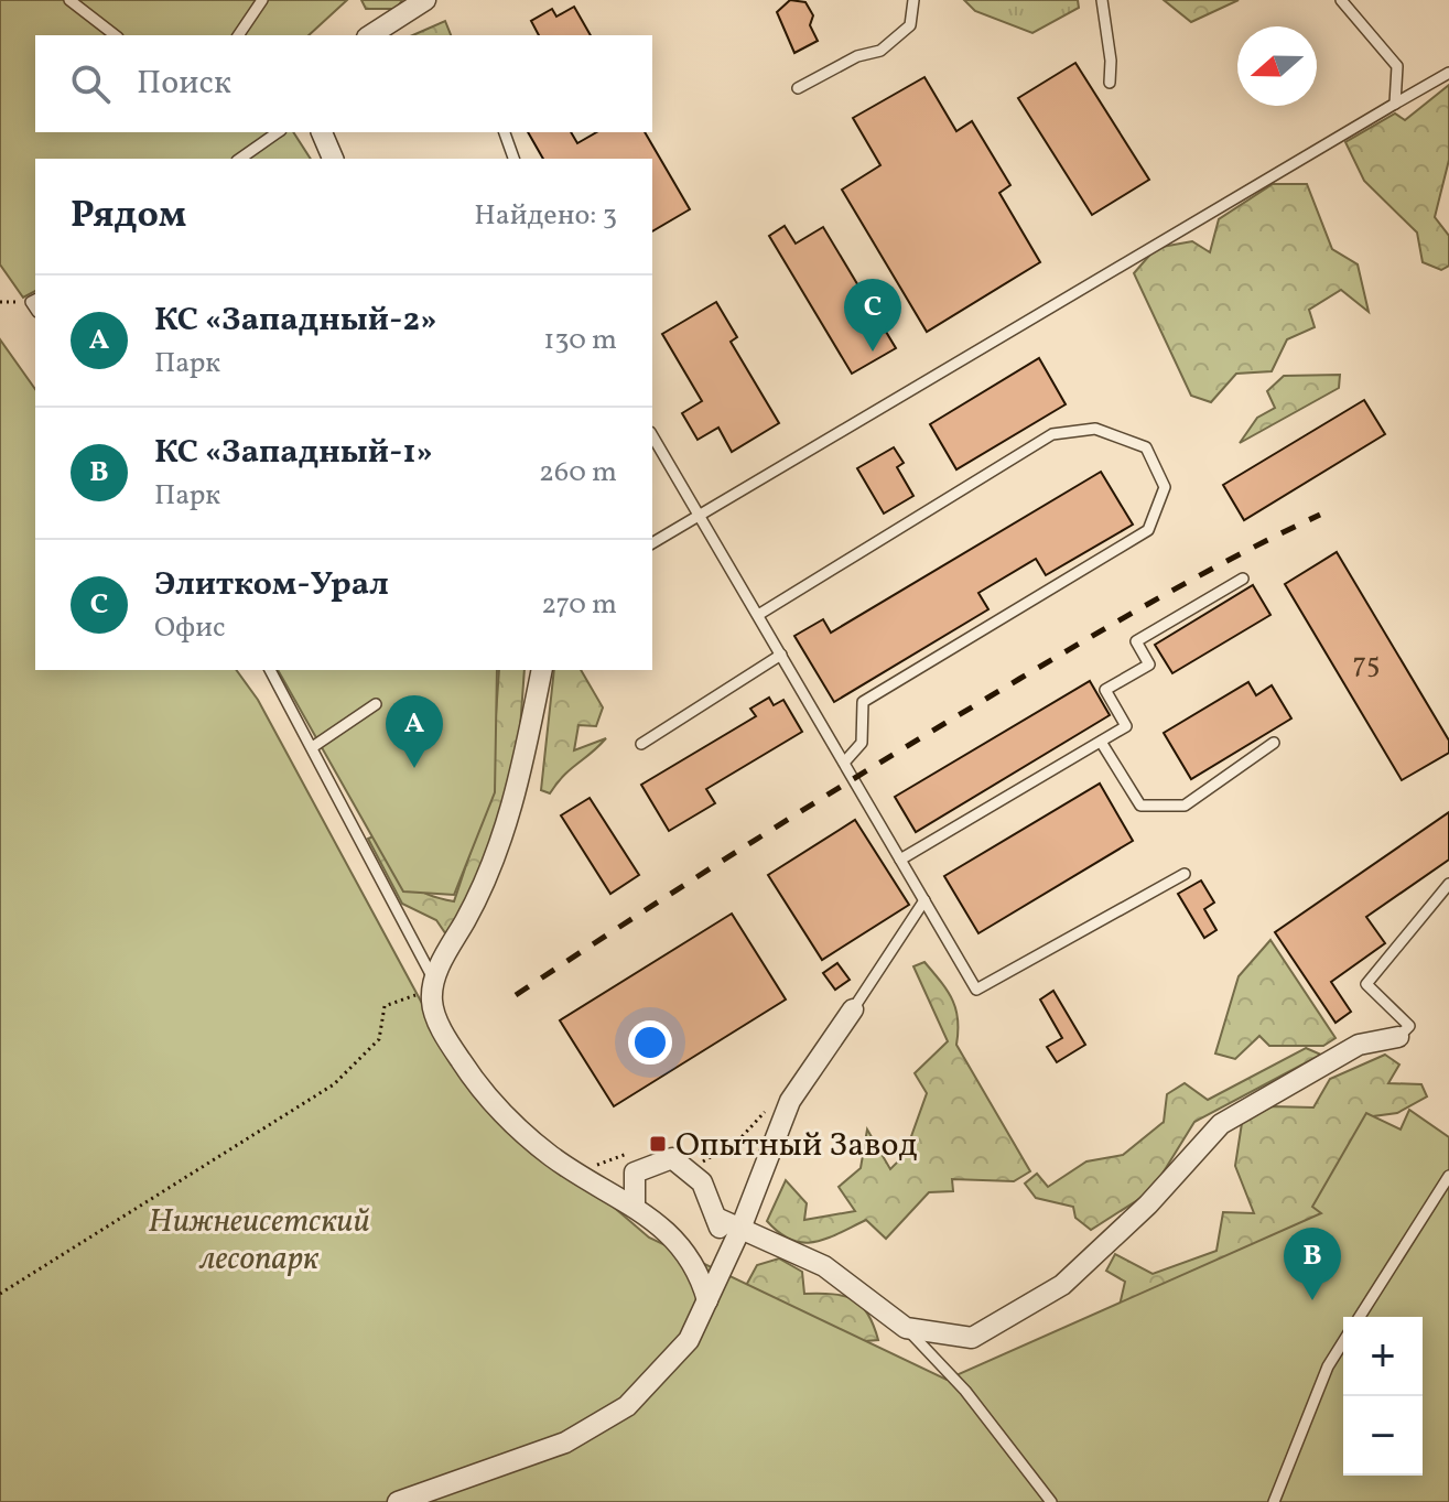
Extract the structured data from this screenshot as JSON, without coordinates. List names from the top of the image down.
{
  "parks": ["Нижнеисетский лесопарк"],
  "places": {
    "transit": ["Опытный Завод"]
  },
  "house_numbers": ["75"],
  "north": "left",
  "page": {
    "search": "Поиск",
    "heading": ["Рядом", "Найдено: 3"],
    "list": [
      {
        "mark": "A",
        "name": "КС «Западный-2»",
        "note": "Парк",
        "value": "130 m"
      },
      {
        "mark": "B",
        "name": "КС «Западный-1»",
        "note": "Парк",
        "value": "260 m"
      },
      {
        "mark": "C",
        "name": "Элитком-Урал",
        "note": "Офис",
        "value": "270 m"
      }
    ],
    "pins": ["C", "A", "B"],
    "map_buttons": ["+", "−"]
  }
}
